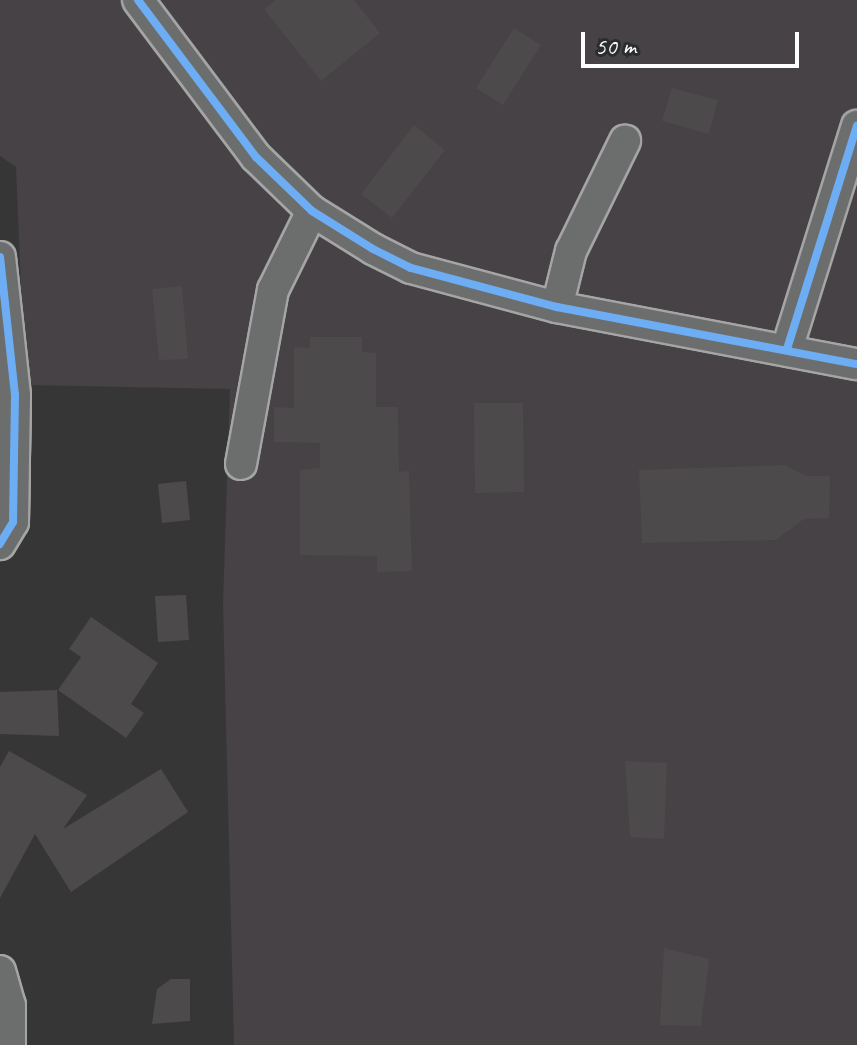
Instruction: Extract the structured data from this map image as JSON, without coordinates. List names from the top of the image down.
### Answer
{
  "scale_bar": "50 m"
}
